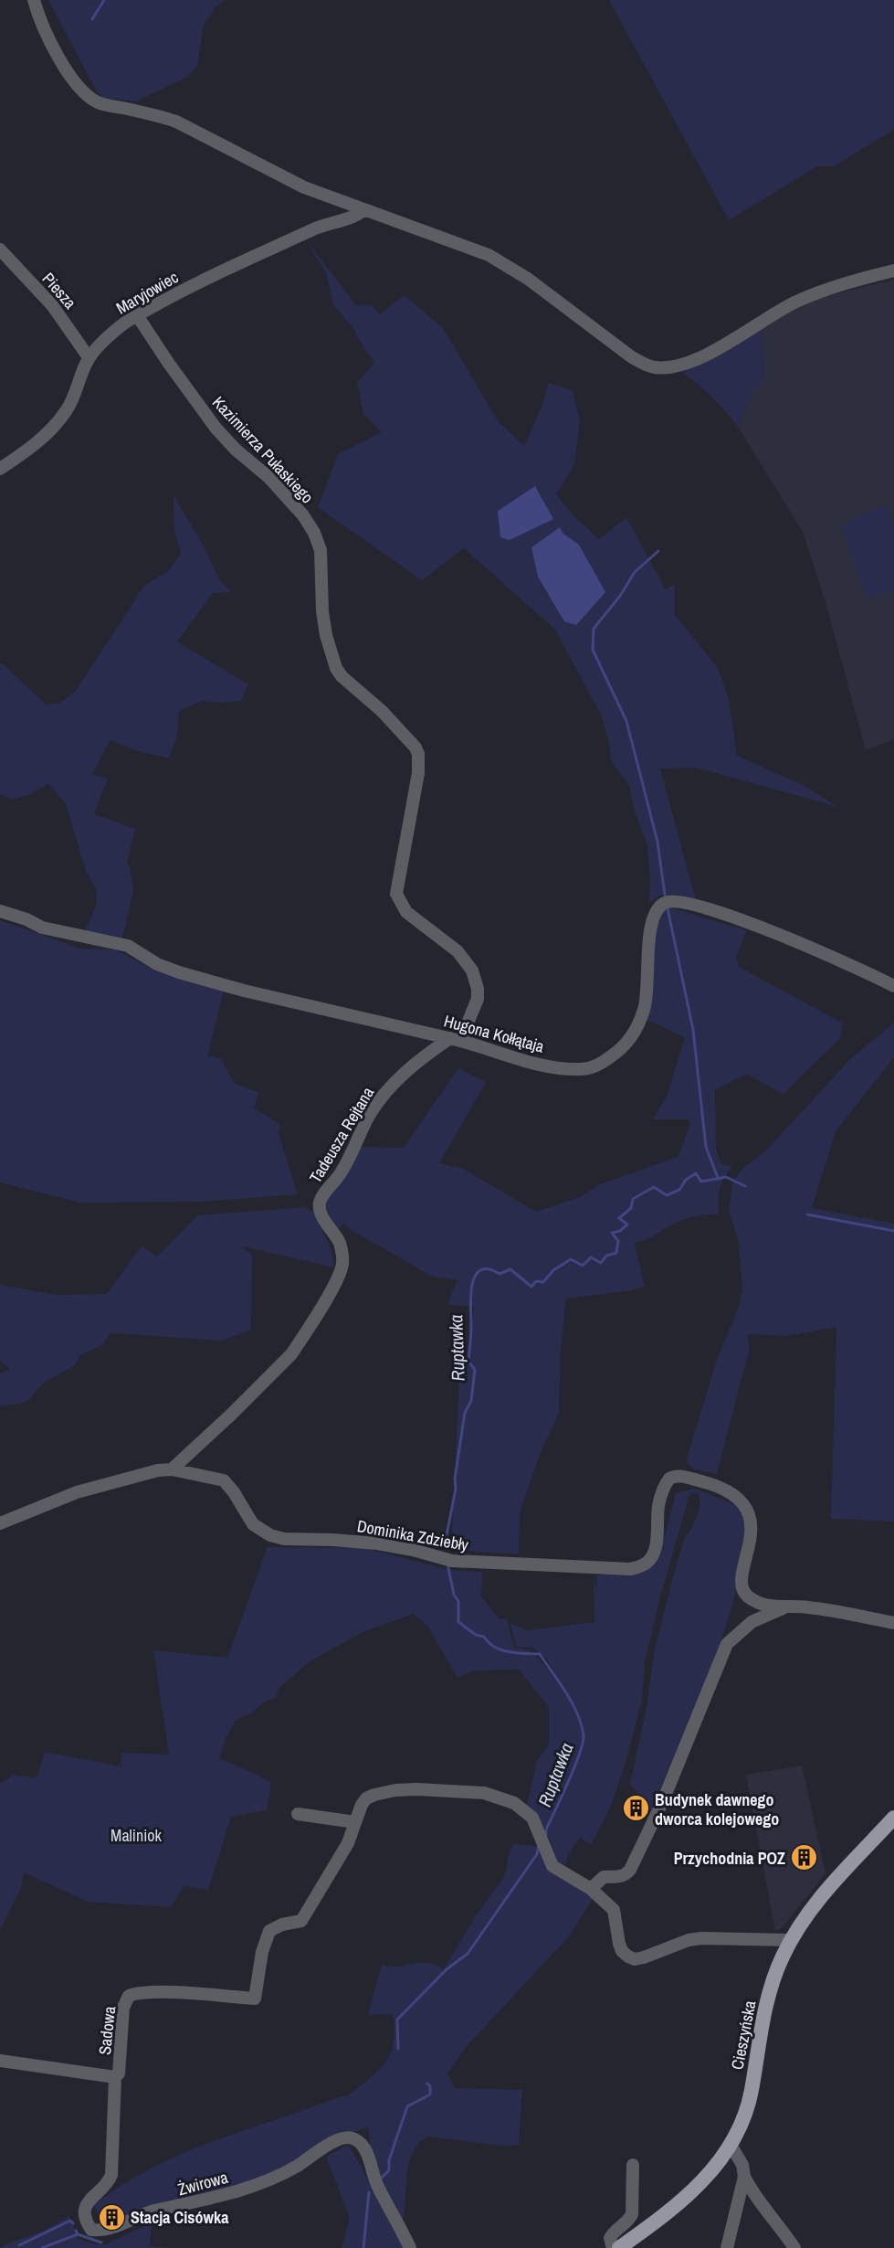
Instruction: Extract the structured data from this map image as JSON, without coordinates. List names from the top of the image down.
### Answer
{
  "streets": {
    "main road": ["Cieszyńska"],
    "street": [
      "Piesza",
      "Maryjowiec",
      "Kazimierza Pułaskiego",
      "Hugona Kołłątaja",
      "Tadeusza Rejtana",
      "Dominika Zdziebły",
      "Sadowa",
      "Żwirowa"
    ]
  },
  "crossings": [
    ["Piesza", "Maryjowiec"],
    ["Maryjowiec", "Kazimierza Pułaskiego"],
    ["Kazimierza Pułaskiego", "Hugona Kołłątaja"],
    ["Kazimierza Pułaskiego", "Tadeusza Rejtana"],
    ["Hugona Kołłątaja", "Tadeusza Rejtana"],
    ["Tadeusza Rejtana", "Dominika Zdziebły"],
    ["Sadowa", "Żwirowa"]
  ],
  "water": ["Ruptawka"],
  "parks": ["Maliniok"],
  "places": {
    "building": ["Budynek dawnego dworca kolejowego", "Przychodnia POZ", "Stacja Cisówka"]
  }
}
